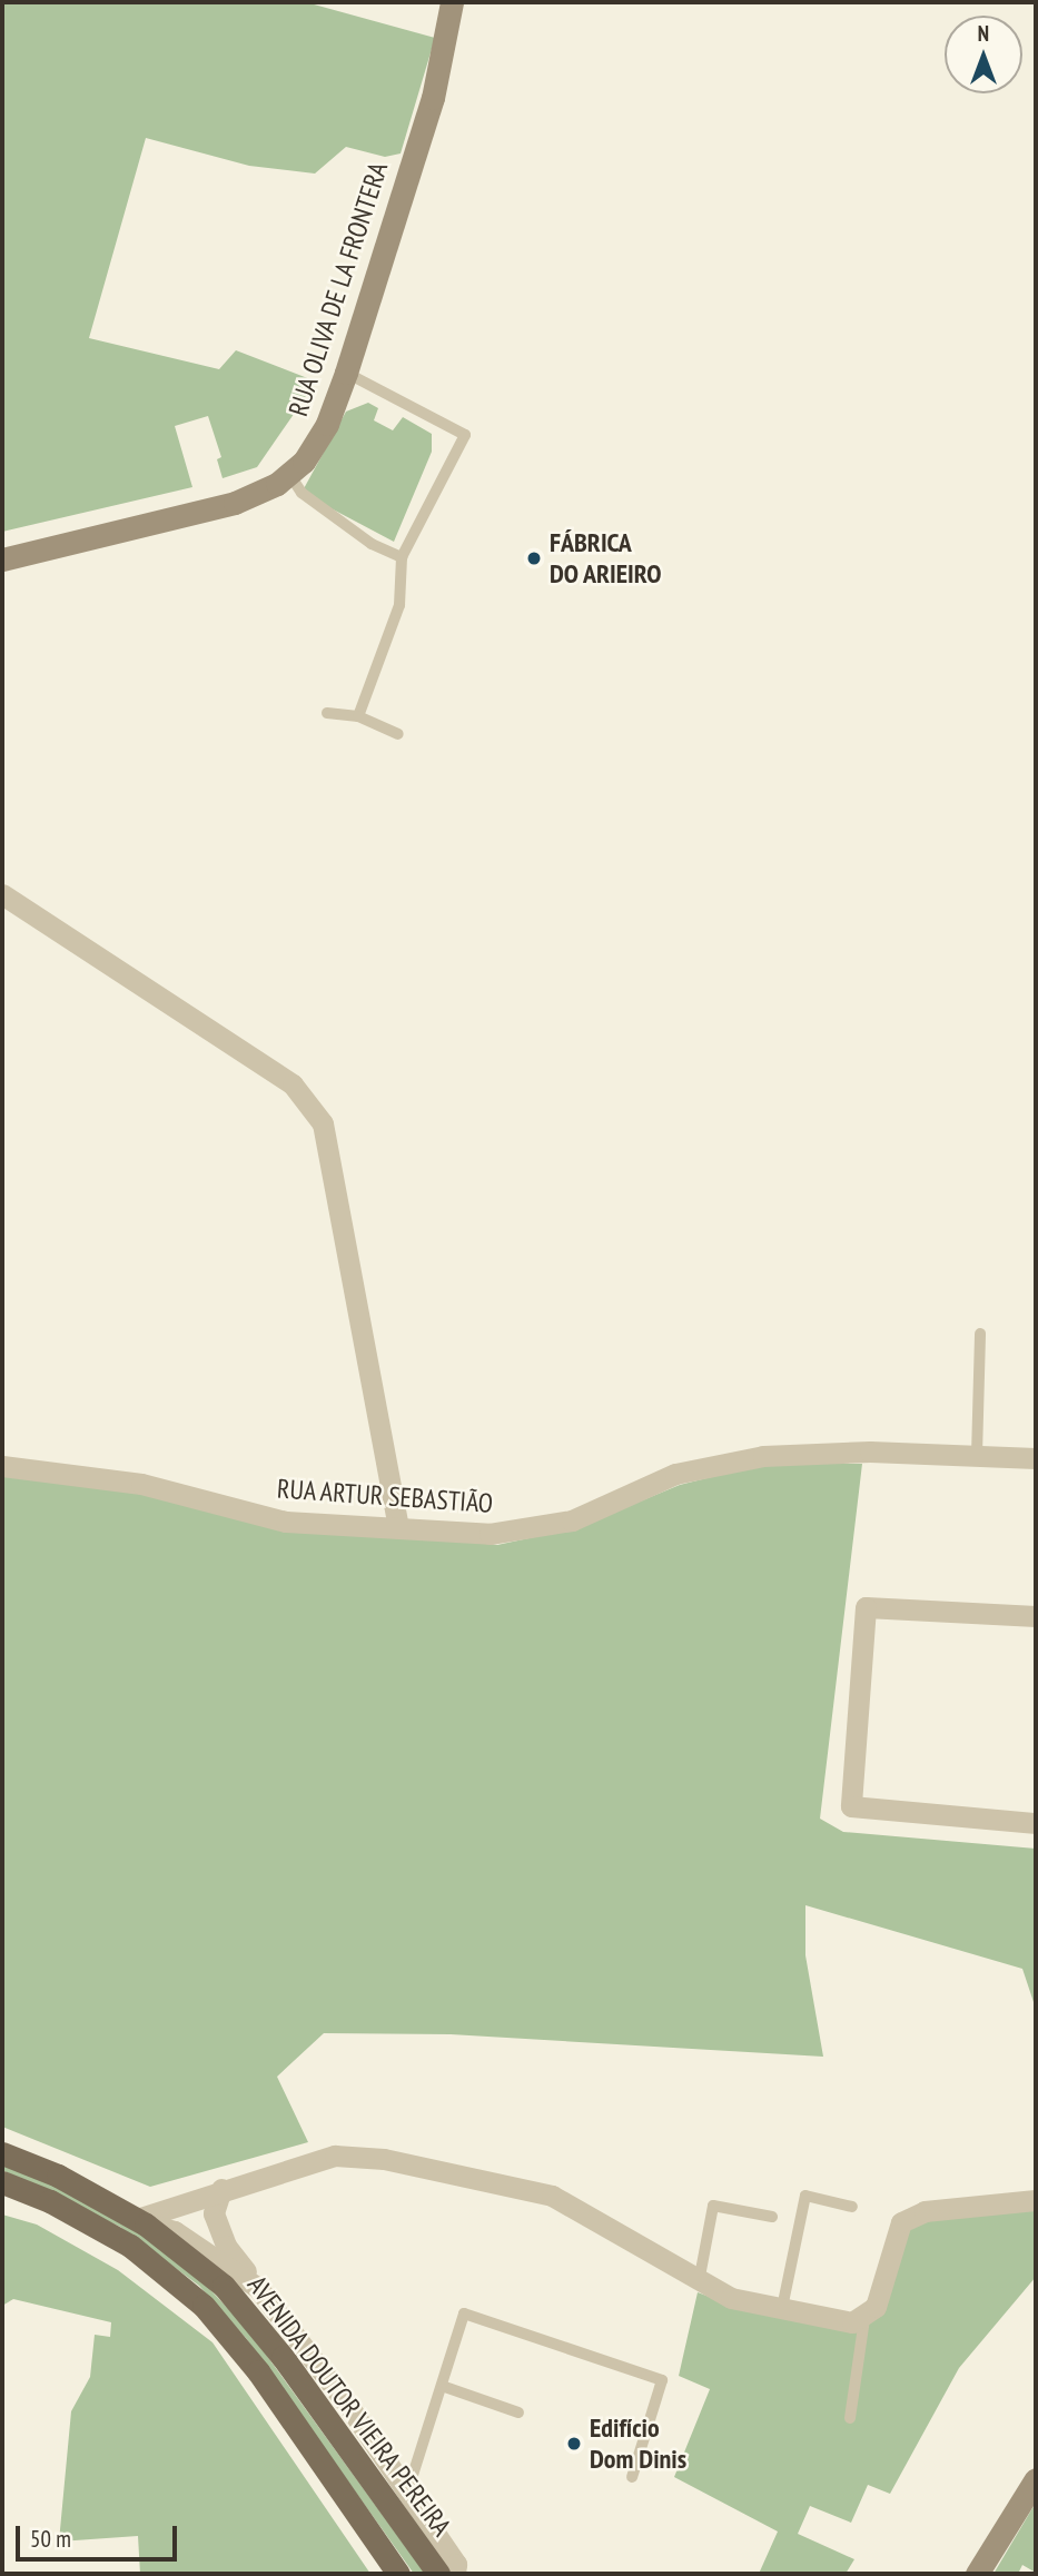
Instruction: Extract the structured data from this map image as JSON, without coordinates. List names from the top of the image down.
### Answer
{
  "streets": {
    "main road": ["RUA OLIVA DE LA FRONTERA", "AVENIDA DOUTOR VIEIRA PEREIRA"],
    "street": ["RUA ARTUR SEBASTIÃO"]
  },
  "places": ["FÁBRICA DO ARIEIRO", "Edifício Dom Dinis"],
  "scale_bar": "50 m",
  "north": "top"
}
